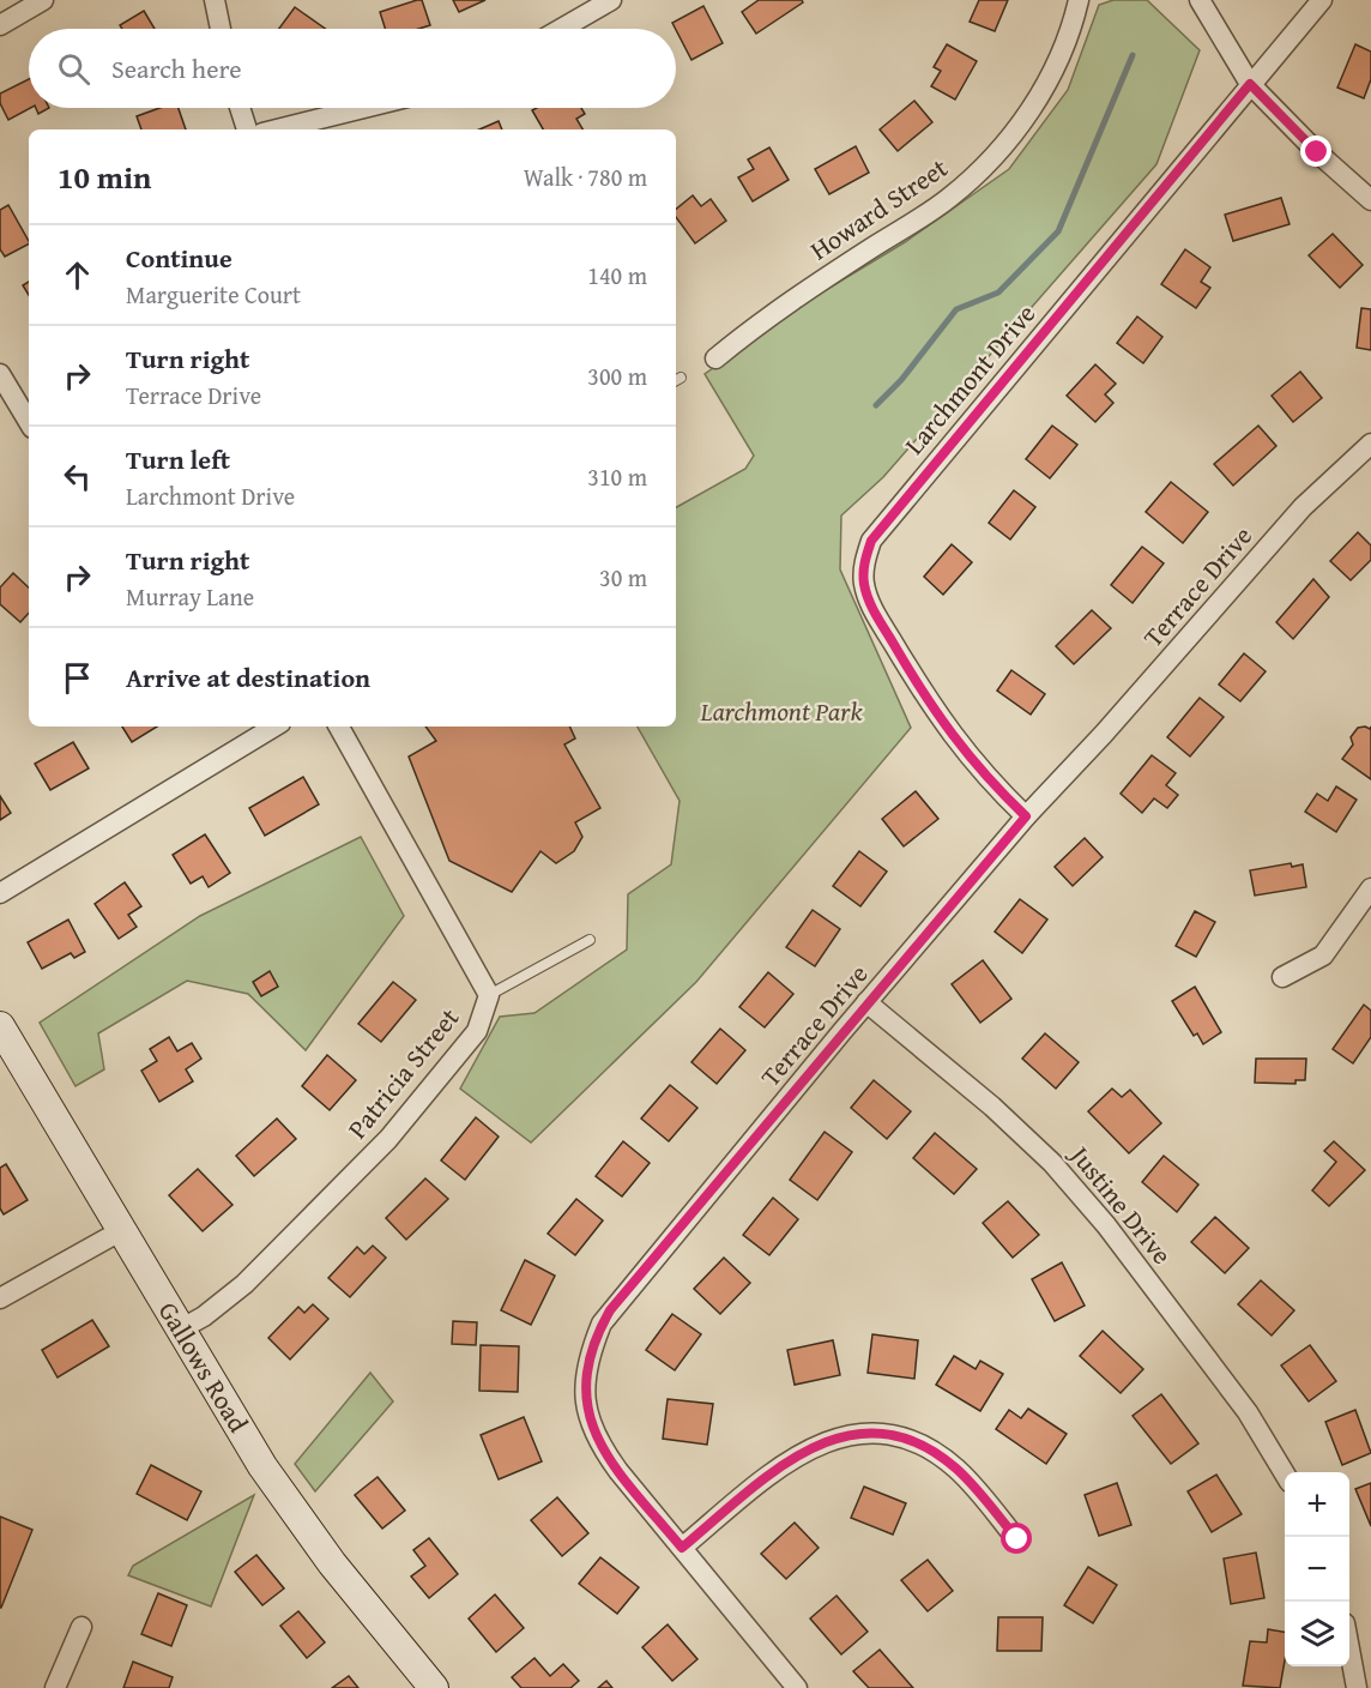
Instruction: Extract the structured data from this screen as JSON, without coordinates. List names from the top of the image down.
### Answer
{
  "streets": {
    "main road": ["Gallows Road"],
    "street": [
      "Howard Street",
      "Larchmont Drive",
      "Terrace Drive",
      "Patricia Street",
      "Justine Drive"
    ]
  },
  "crossings": [
    ["Larchmont Drive", "Terrace Drive"],
    ["Terrace Drive", "Justine Drive"],
    ["Patricia Street", "Gallows Road"]
  ],
  "parks": ["Larchmont Park"],
  "page": {
    "search": "Search here",
    "heading": ["10 min", "Walk · 780 m"],
    "list": [
      ["Continue", "Marguerite Court", "140 m"],
      ["Turn right", "Terrace Drive", "300 m"],
      ["Turn left", "Larchmont Drive", "310 m"],
      ["Turn right", "Murray Lane", "30 m"],
      "Arrive at destination"
    ],
    "map_buttons": ["+", "−"]
  }
}
